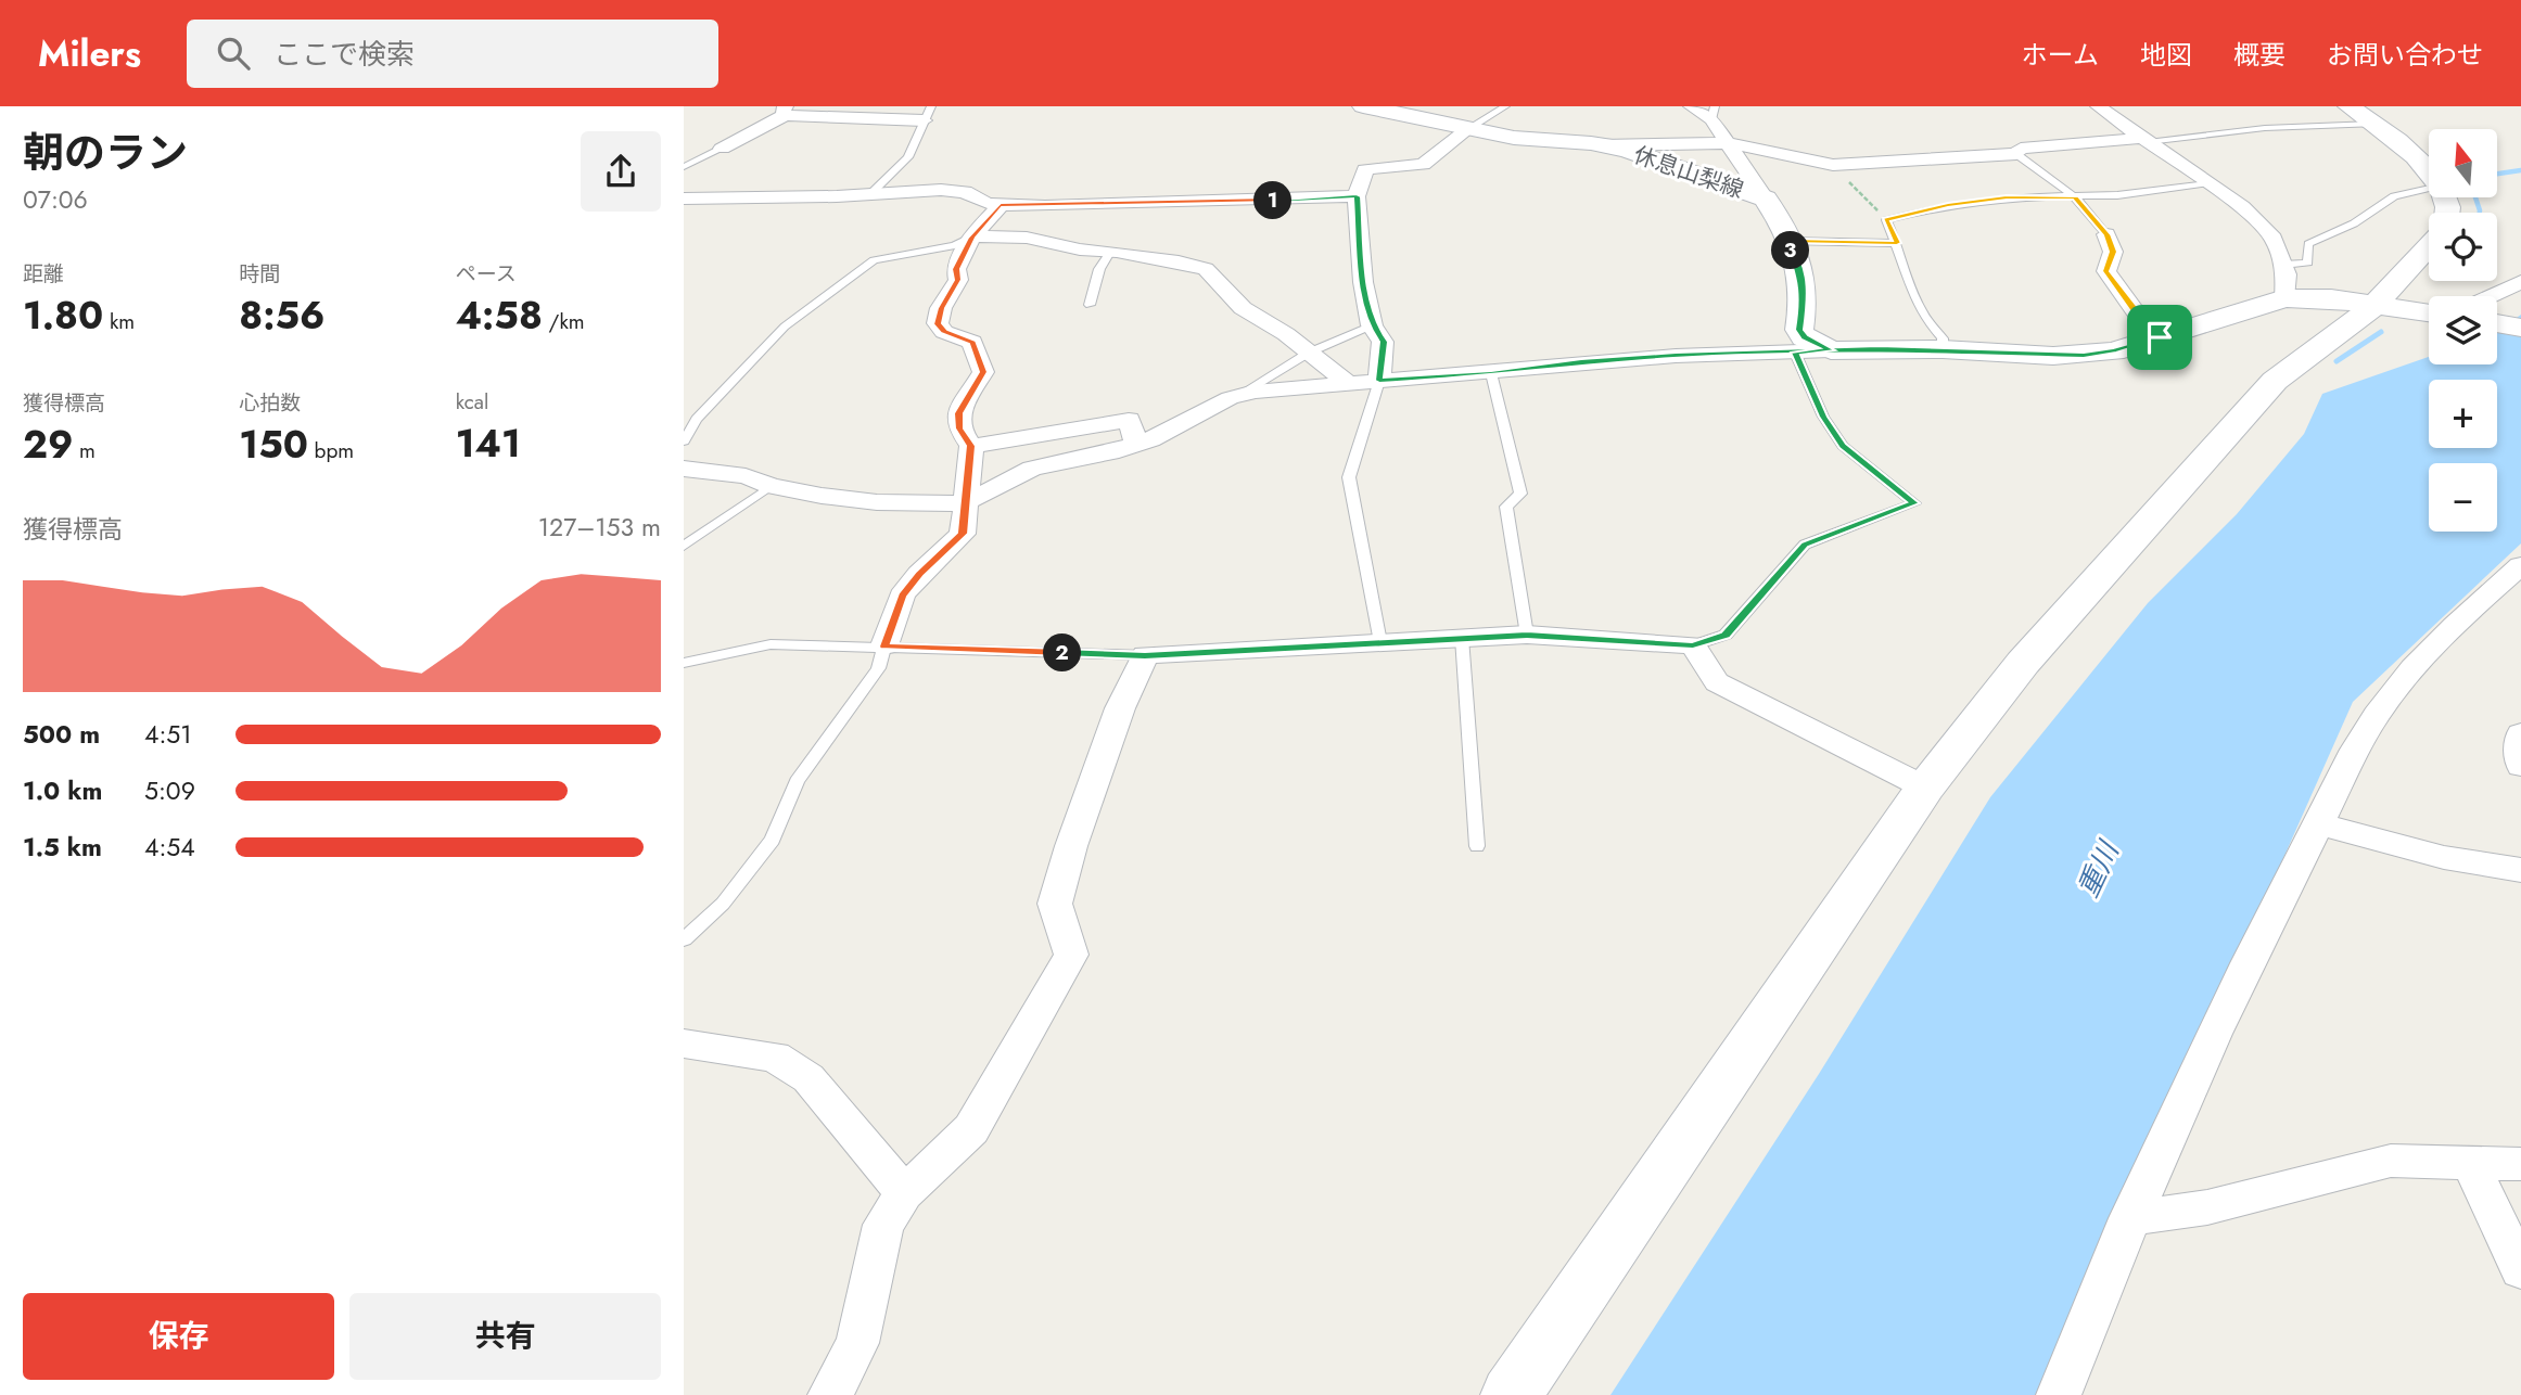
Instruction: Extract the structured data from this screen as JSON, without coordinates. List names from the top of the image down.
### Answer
{
  "streets": {
    "street": ["休息山梨線"]
  },
  "water": ["重川"],
  "north": "top",
  "page": {
    "header": "Milers",
    "search": "ここで検索",
    "nav": [
      "ホーム",
      "地図",
      "概要",
      "お問い合わせ"
    ],
    "heading": ["朝のラン", "07:06"],
    "map_buttons": ["+", "−"],
    "pins": ["1", "3", "2"],
    "stats": [
      ["距離", "1.80 km"],
      ["時間", "8:56"],
      ["ペース", "4:58 /km"],
      ["獲得標高", "29 m"],
      ["心拍数", "150 bpm"],
      ["kcal", "141"]
    ],
    "chart": ["獲得標高", "127–153 m"],
    "list": [
      {
        "name": "500 m",
        "note": "4:51"
      },
      {
        "name": "1.0 km",
        "note": "5:09"
      },
      {
        "name": "1.5 km",
        "note": "4:54"
      }
    ],
    "buttons": ["保存", "共有"]
  }
}
